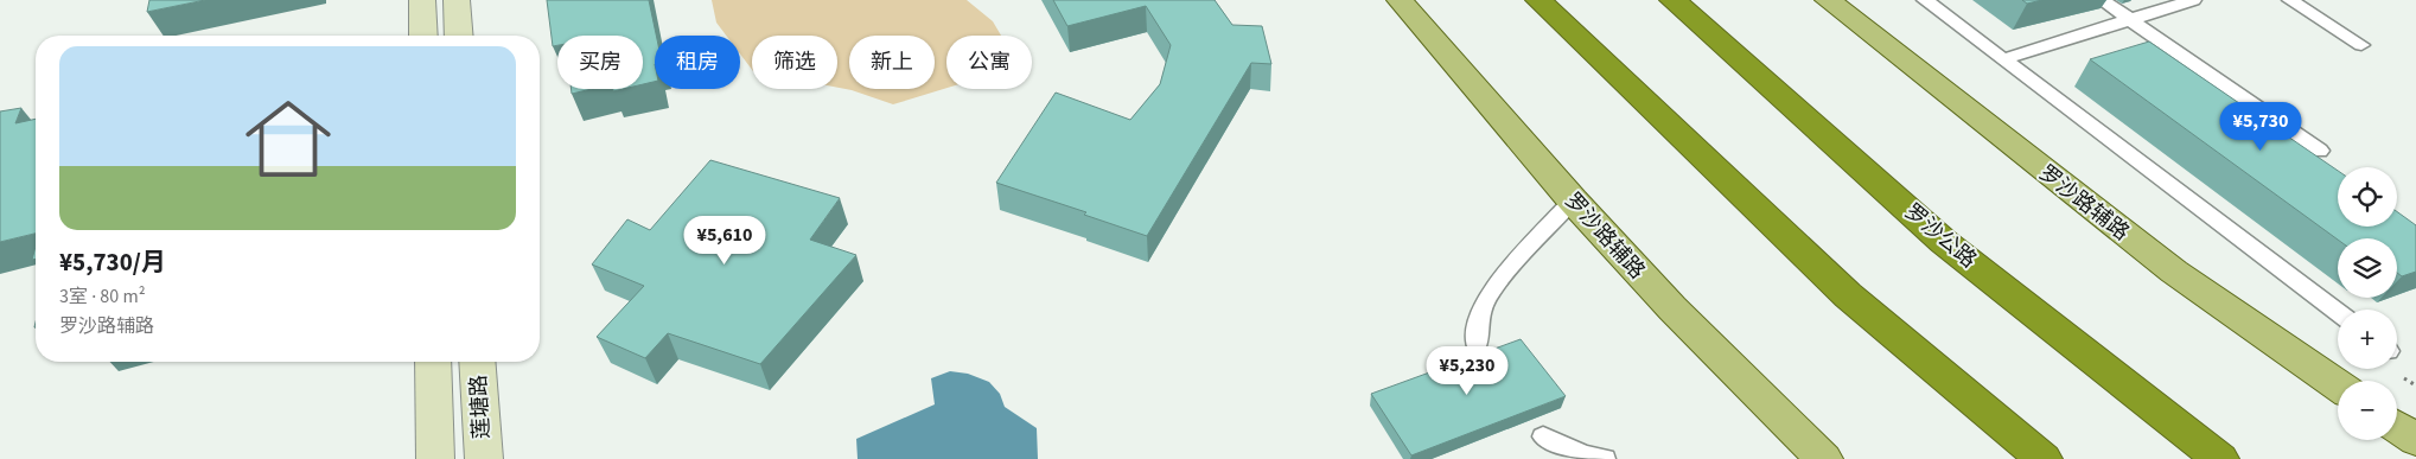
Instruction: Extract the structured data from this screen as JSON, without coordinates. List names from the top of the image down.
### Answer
{
  "streets": {
    "highway": ["罗沙公路"],
    "main road": ["罗沙路辅路"],
    "street": ["莲塘路"]
  },
  "page": {
    "chip": [
      "买房",
      "租房",
      "筛选",
      "新上",
      "公寓"
    ],
    "list": [
      {
        "name": "¥5,730/月",
        "note": "3室 · 80 m² · 罗沙路辅路"
      }
    ],
    "price": ["¥5,730", "¥5,610", "¥5,230"],
    "map_buttons": ["+", "−"]
  }
}
